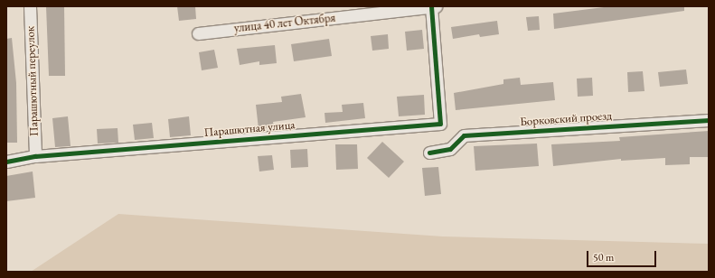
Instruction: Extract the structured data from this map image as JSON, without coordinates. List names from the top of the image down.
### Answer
{
  "streets": {
    "street": [
      "улица 40 лет Октября",
      "Парашютный переулок",
      "Борковский проезд",
      "Парашютная улица"
    ]
  },
  "crossings": [
    ["улица 40 лет Октября", "Парашютная улица"],
    ["Парашютный переулок", "Парашютная улица"]
  ],
  "scale_bar": "50 m"
}
